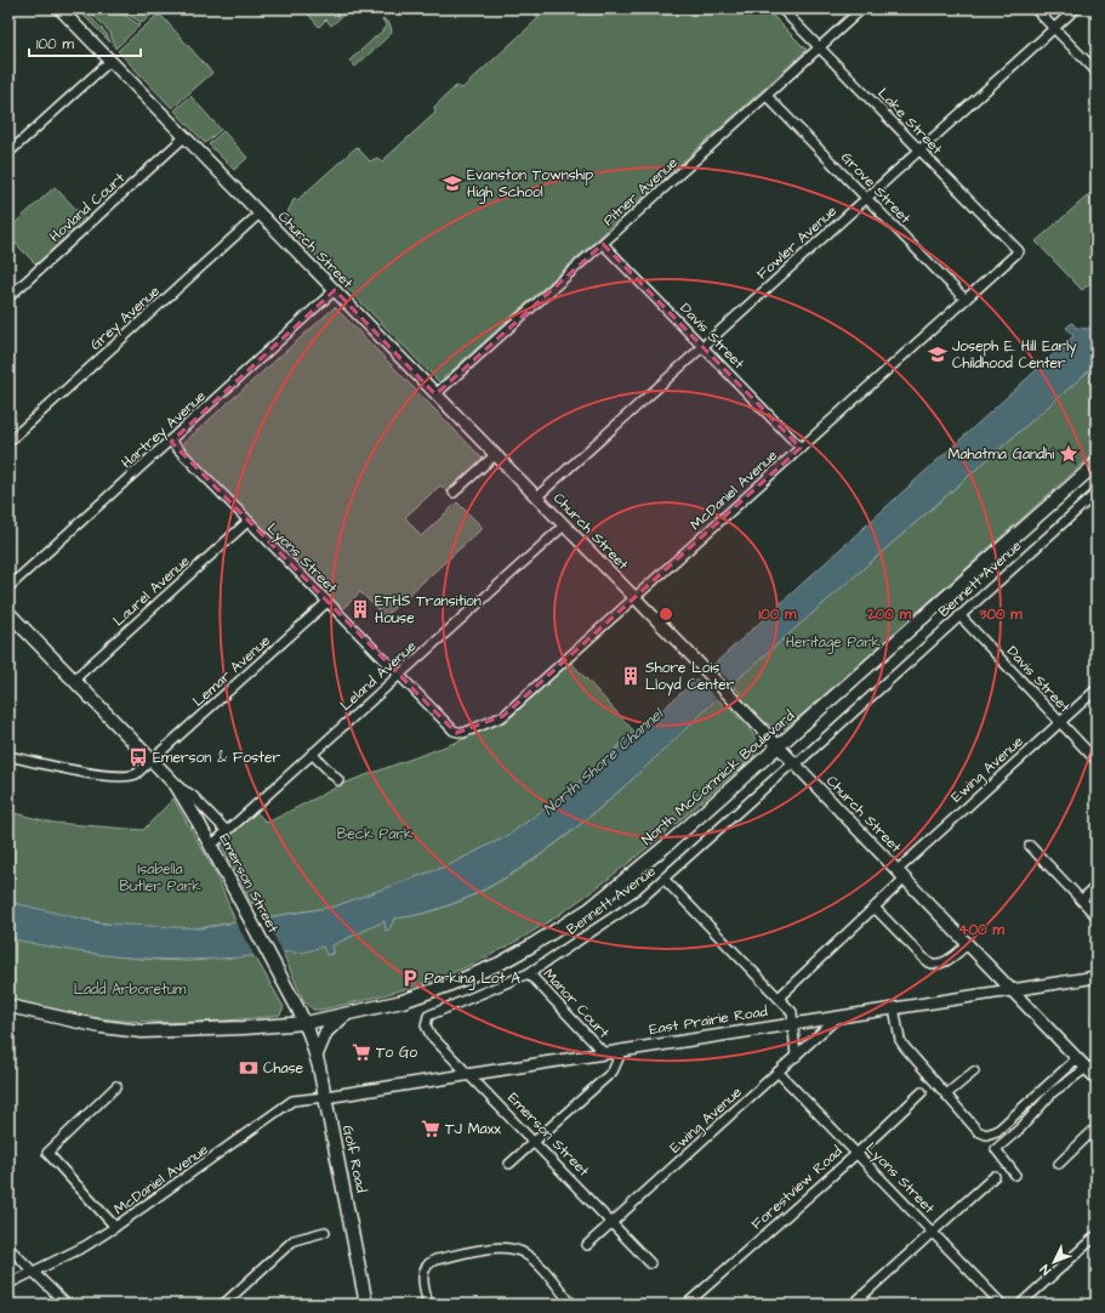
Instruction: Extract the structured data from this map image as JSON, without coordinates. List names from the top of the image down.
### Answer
{
  "streets": {
    "main road": ["North McCormick Boulevard", "Emerson Street", "Golf Road"],
    "street": [
      "Lake Street",
      "Grove Street",
      "Pitner Avenue",
      "Hovland Court",
      "Fowler Avenue",
      "Church Street",
      "Grey Avenue",
      "Davis Street",
      "Hartrey Avenue",
      "McDaniel Avenue",
      "Lyons Street",
      "Bennett Avenue",
      "Laurel Avenue",
      "Lemar Avenue",
      "Leland Avenue",
      "Ewing Avenue",
      "Manor Court",
      "East Prairie Road",
      "Forestview Road"
    ]
  },
  "crossings": [
    ["Lake Street", "Pitner Avenue"],
    ["Lake Street", "Fowler Avenue"],
    ["Lake Street", "McDaniel Avenue"],
    ["Grove Street", "Pitner Avenue"],
    ["Grove Street", "Fowler Avenue"],
    ["Grove Street", "McDaniel Avenue"],
    ["Pitner Avenue", "Church Street"],
    ["Pitner Avenue", "Davis Street"],
    ["Hovland Court", "Church Street"],
    ["Fowler Avenue", "Church Street"],
    ["Fowler Avenue", "Davis Street"],
    ["Church Street", "Grey Avenue"],
    ["Church Street", "Hartrey Avenue"],
    ["Church Street", "McDaniel Avenue"],
    ["Church Street", "Bennett Avenue"],
    ["Church Street", "Leland Avenue"],
    ["Church Street", "Ewing Avenue"],
    ["Church Street", "North McCormick Boulevard"],
    ["Church Street", "East Prairie Road"],
    ["Davis Street", "McDaniel Avenue"],
    ["Davis Street", "Bennett Avenue"],
    ["Davis Street", "Ewing Avenue"],
    ["Hartrey Avenue", "Lyons Street"],
    ["McDaniel Avenue", "Lyons Street"],
    ["McDaniel Avenue", "East Prairie Road"],
    ["McDaniel Avenue", "Golf Road"],
    ["Lyons Street", "Laurel Avenue"],
    ["Lyons Street", "Lemar Avenue"],
    ["Lyons Street", "Leland Avenue"],
    ["Lyons Street", "Ewing Avenue"],
    ["Lyons Street", "Forestview Road"],
    ["Bennett Avenue", "Emerson Street"],
    ["Bennett Avenue", "Manor Court"],
    ["Laurel Avenue", "Emerson Street"],
    ["Lemar Avenue", "Emerson Street"],
    ["Leland Avenue", "Emerson Street"],
    ["Ewing Avenue", "Emerson Street"],
    ["Ewing Avenue", "East Prairie Road"],
    ["North McCormick Boulevard", "Emerson Street"],
    ["North McCormick Boulevard", "Golf Road"],
    ["Emerson Street", "East Prairie Road"],
    ["Emerson Street", "Golf Road"],
    ["Manor Court", "East Prairie Road"],
    ["East Prairie Road", "Golf Road"]
  ],
  "water": ["North Shore Channel"],
  "parks": [
    "Heritage Park",
    "Beck Park",
    "Isabella Butler Park",
    "Ladd Arboretum"
  ],
  "places": {
    "school or university": ["Evanston Township High School", "Joseph E. Hill Early Childhood Center"],
    "place": ["Mahatma Gandhi"],
    "building": ["ETHS Transition House", "Shore Lois Lloyd Center"],
    "bus stop": ["Emerson & Foster"],
    "parking": ["Parking Lot A"],
    "supermarket": ["To Go", "TJ Maxx"],
    "bank": ["Chase"]
  },
  "scale_bar": "100 m",
  "north": "bottom left",
  "rings": [
    "100 m",
    "200 m",
    "300 m",
    "400 m"
  ]
}
